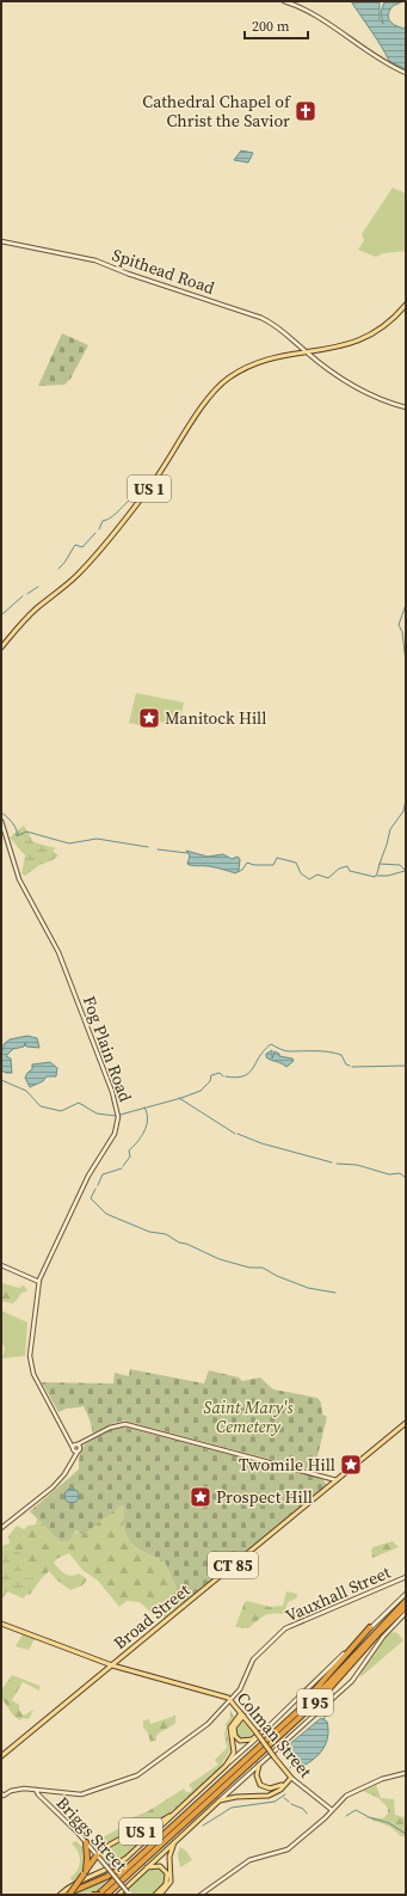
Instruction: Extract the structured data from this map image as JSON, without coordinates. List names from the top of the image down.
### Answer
{
  "streets": {
    "highway": ["US 1", "I 95"],
    "main road": ["CT 85", "Broad Street", "Colman Street"],
    "street": [
      "Spithead Road",
      "Fog Plain Road",
      "Vauxhall Street",
      "Briggs Street"
    ]
  },
  "crossings": [
    ["Spithead Road", "US 1"],
    ["US 1", "Colman Street"],
    ["US 1", "Briggs Street"],
    ["Vauxhall Street", "Colman Street"],
    ["Vauxhall Street", "Briggs Street"],
    ["Broad Street", "Colman Street"]
  ],
  "parks": ["Saint Mary's Cemetery"],
  "places": {
    "church": ["Cathedral Chapel of Christ the Savior"],
    "place": ["Manitock Hill", "Twomile Hill", "Prospect Hill"]
  },
  "scale_bar": "200 m"
}
